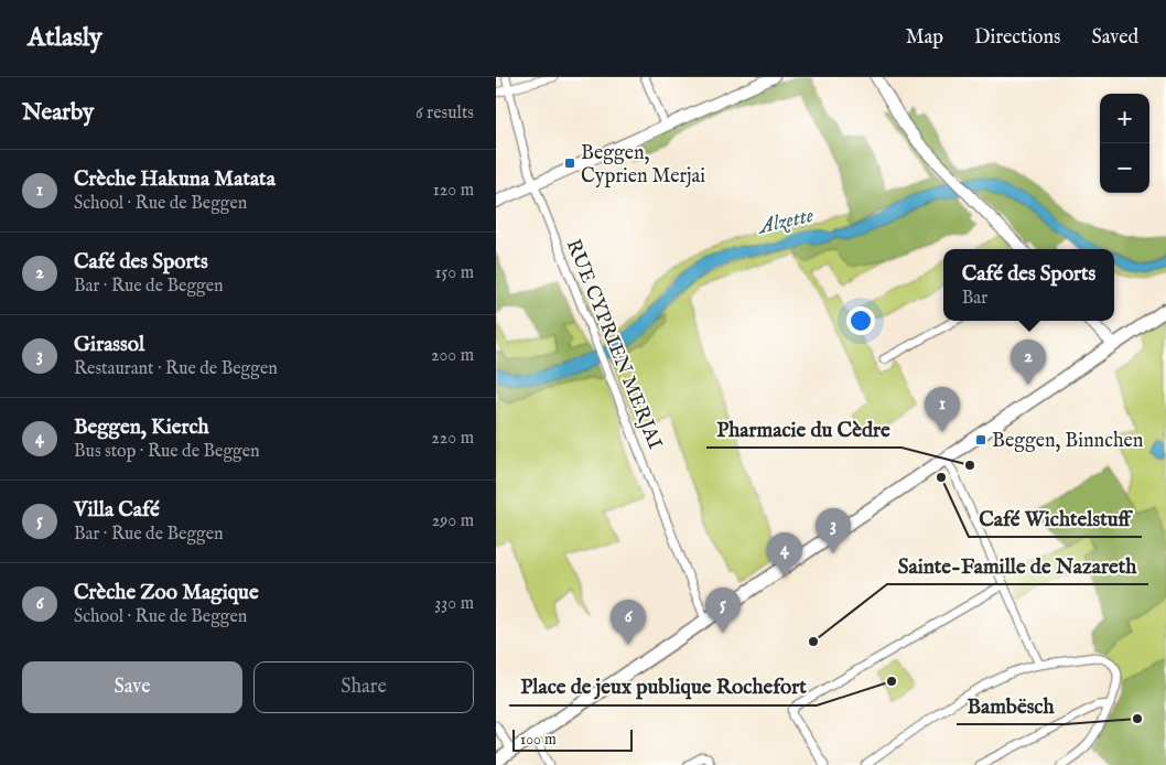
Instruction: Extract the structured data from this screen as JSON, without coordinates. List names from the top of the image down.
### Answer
{
  "streets": {
    "street": ["RUE CYPRIEN MERJAI"]
  },
  "water": ["Alzette"],
  "places": {
    "transit": ["Beggen, Cyprien Merjai", "Beggen, Binnchen"],
    "other": [
      "Pharmacie du Cèdre",
      "Café Wichtelstuff",
      "Sainte-Famille de Nazareth",
      "Place de jeux publique Rochefort",
      "Bambësch"
    ]
  },
  "scale_bar": "100 m",
  "page": {
    "header": "Atlasly",
    "nav": ["Map", "Directions", "Saved"],
    "heading": ["Nearby", "6 results"],
    "map_buttons": ["+", "−"],
    "list": [
      {
        "mark": "1",
        "name": "Crèche Hakuna Matata",
        "note": "School · Rue de Beggen",
        "value": "120 m"
      },
      {
        "mark": "2",
        "name": "Café des Sports",
        "note": "Bar · Rue de Beggen",
        "value": "150 m"
      },
      {
        "mark": "3",
        "name": "Girassol",
        "note": "Restaurant · Rue de Beggen",
        "value": "200 m"
      },
      {
        "mark": "4",
        "name": "Beggen, Kierch",
        "note": "Bus stop · Rue de Beggen",
        "value": "220 m"
      },
      {
        "mark": "5",
        "name": "Villa Café",
        "note": "Bar · Rue de Beggen",
        "value": "290 m"
      },
      {
        "mark": "6",
        "name": "Crèche Zoo Magique",
        "note": "School · Rue de Beggen",
        "value": "330 m"
      }
    ],
    "popup": ["Café des Sports", "Bar"],
    "pins": [
      "2",
      "1",
      "3",
      "4",
      "5",
      "6"
    ],
    "buttons": ["Save", "Share"],
    "scale": "100 m"
  }
}
